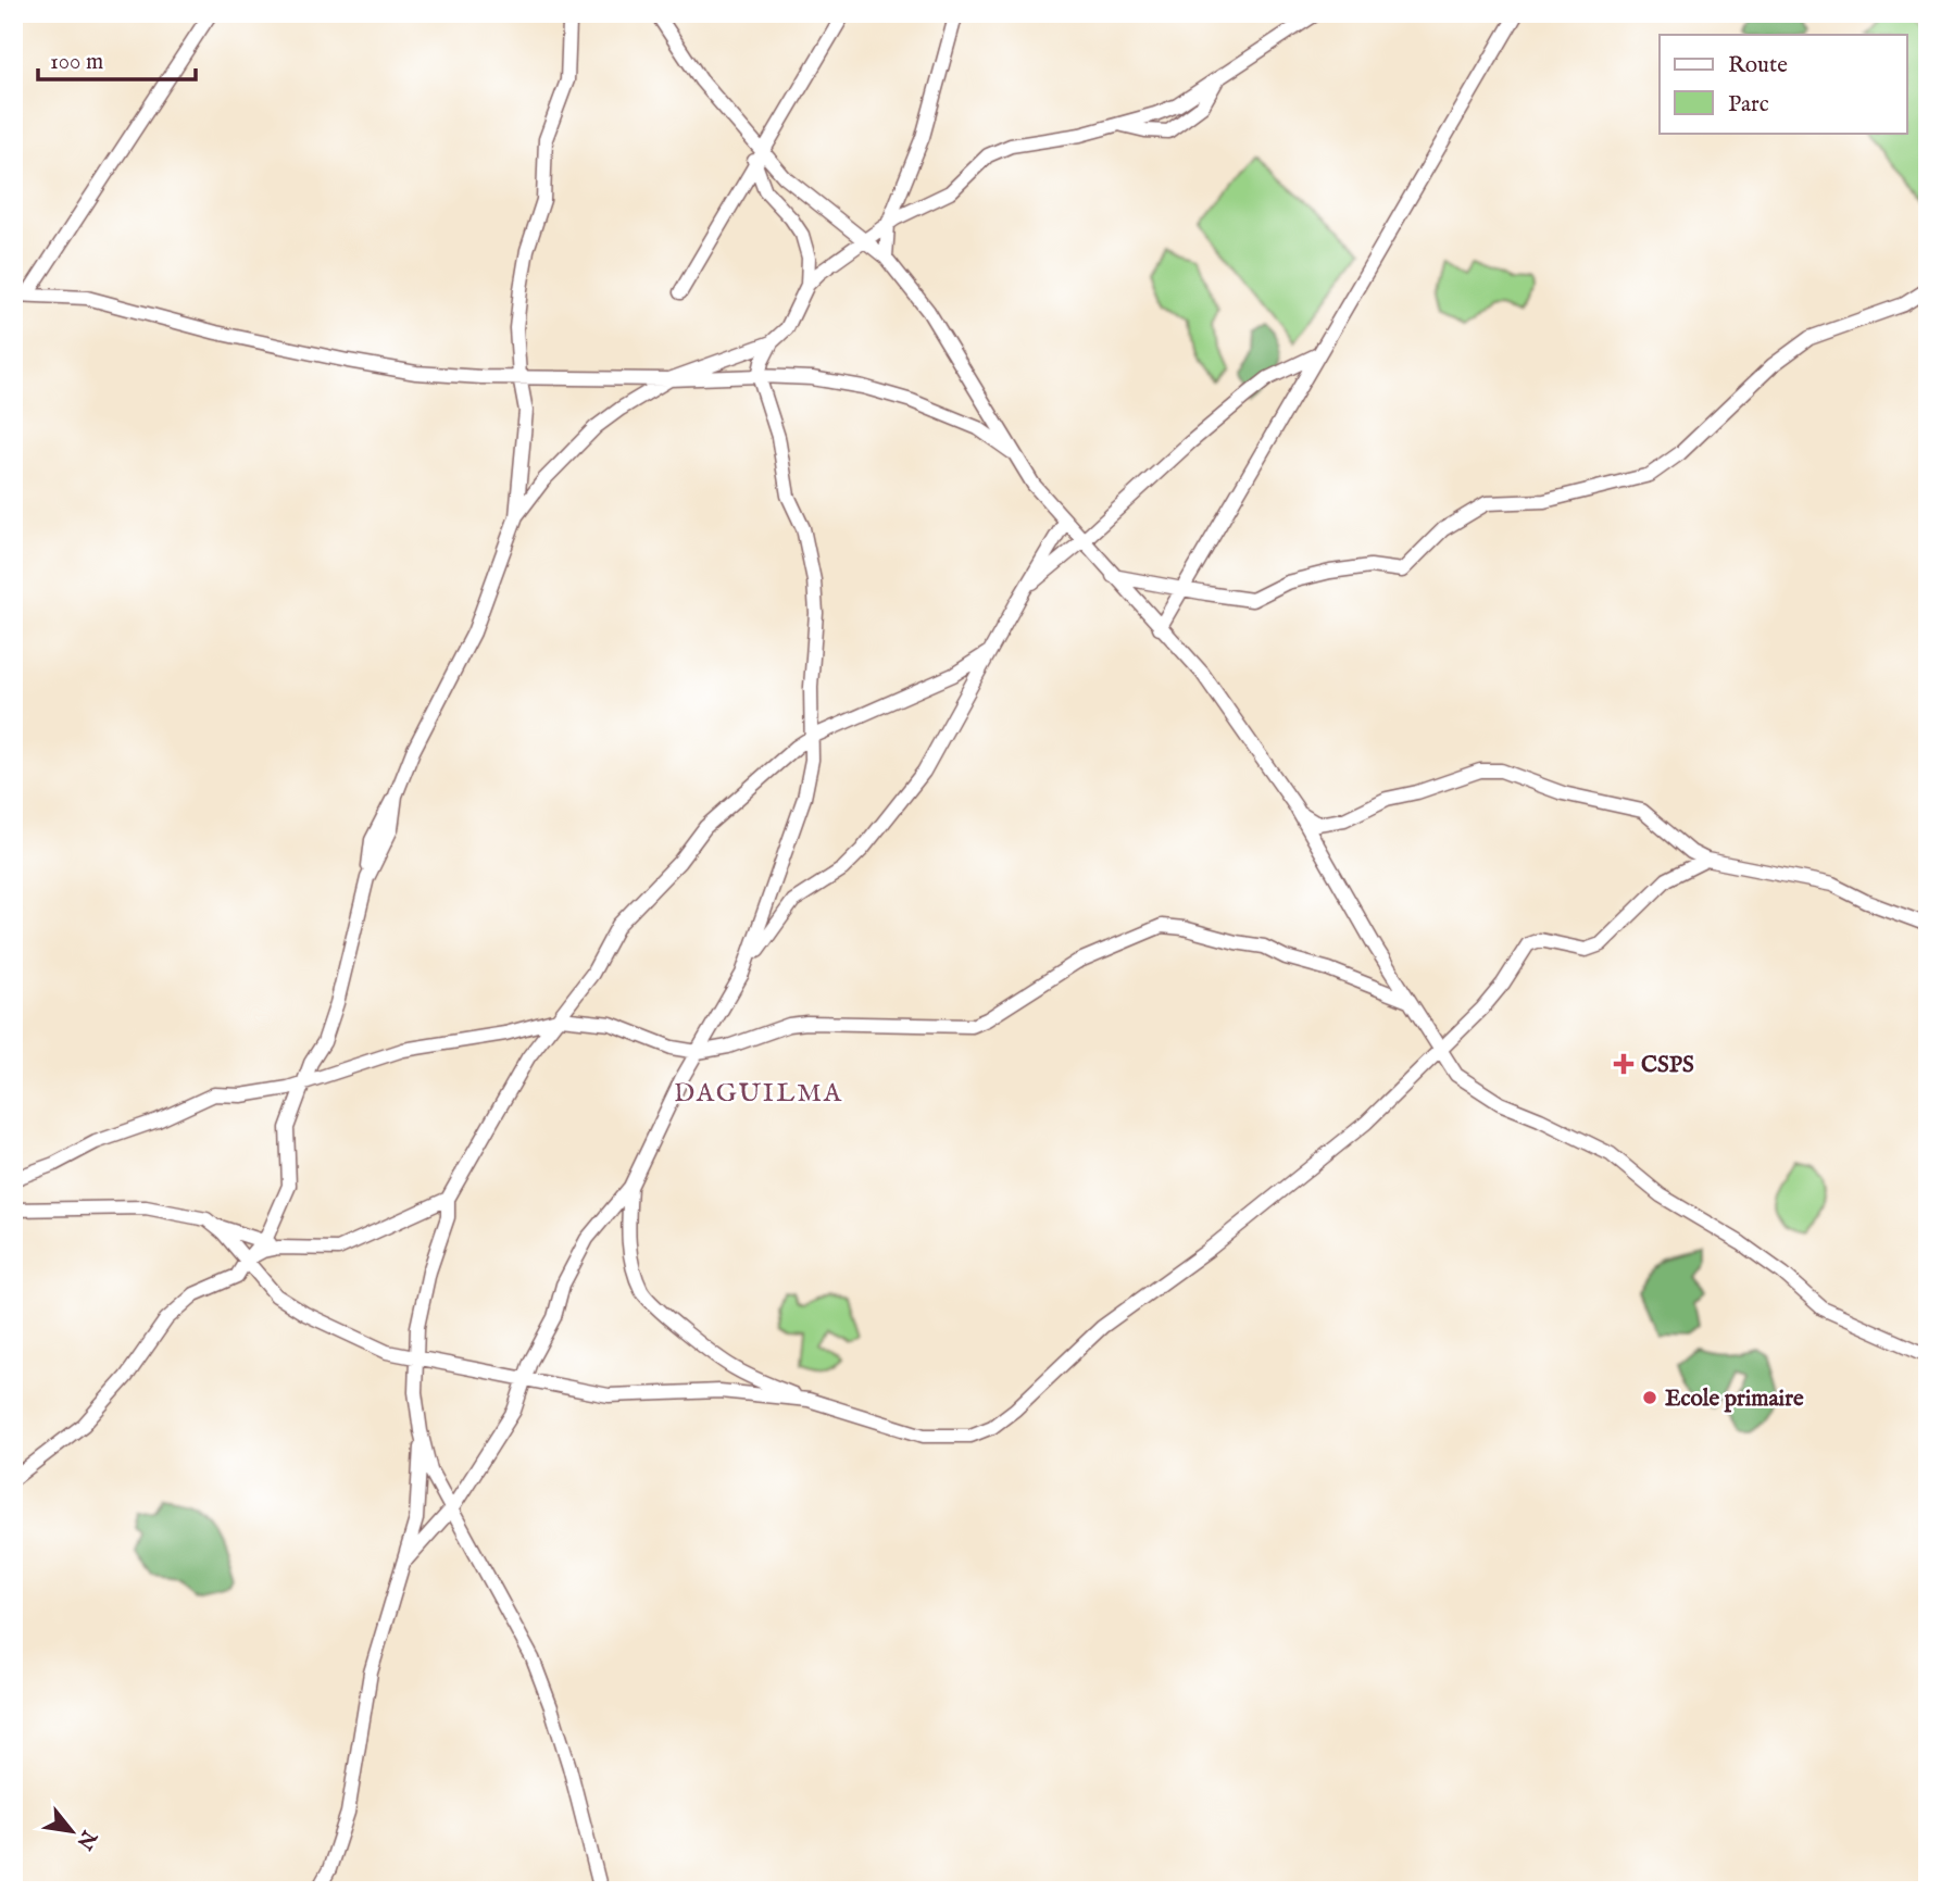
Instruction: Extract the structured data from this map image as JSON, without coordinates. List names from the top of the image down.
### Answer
{
  "districts": ["DAGUILMA"],
  "places": {
    "health": ["CSPS"],
    "other": ["Ecole primaire"]
  },
  "legend": ["Route", "Parc"],
  "scale_bar": "100 m",
  "north": "bottom right"
}
